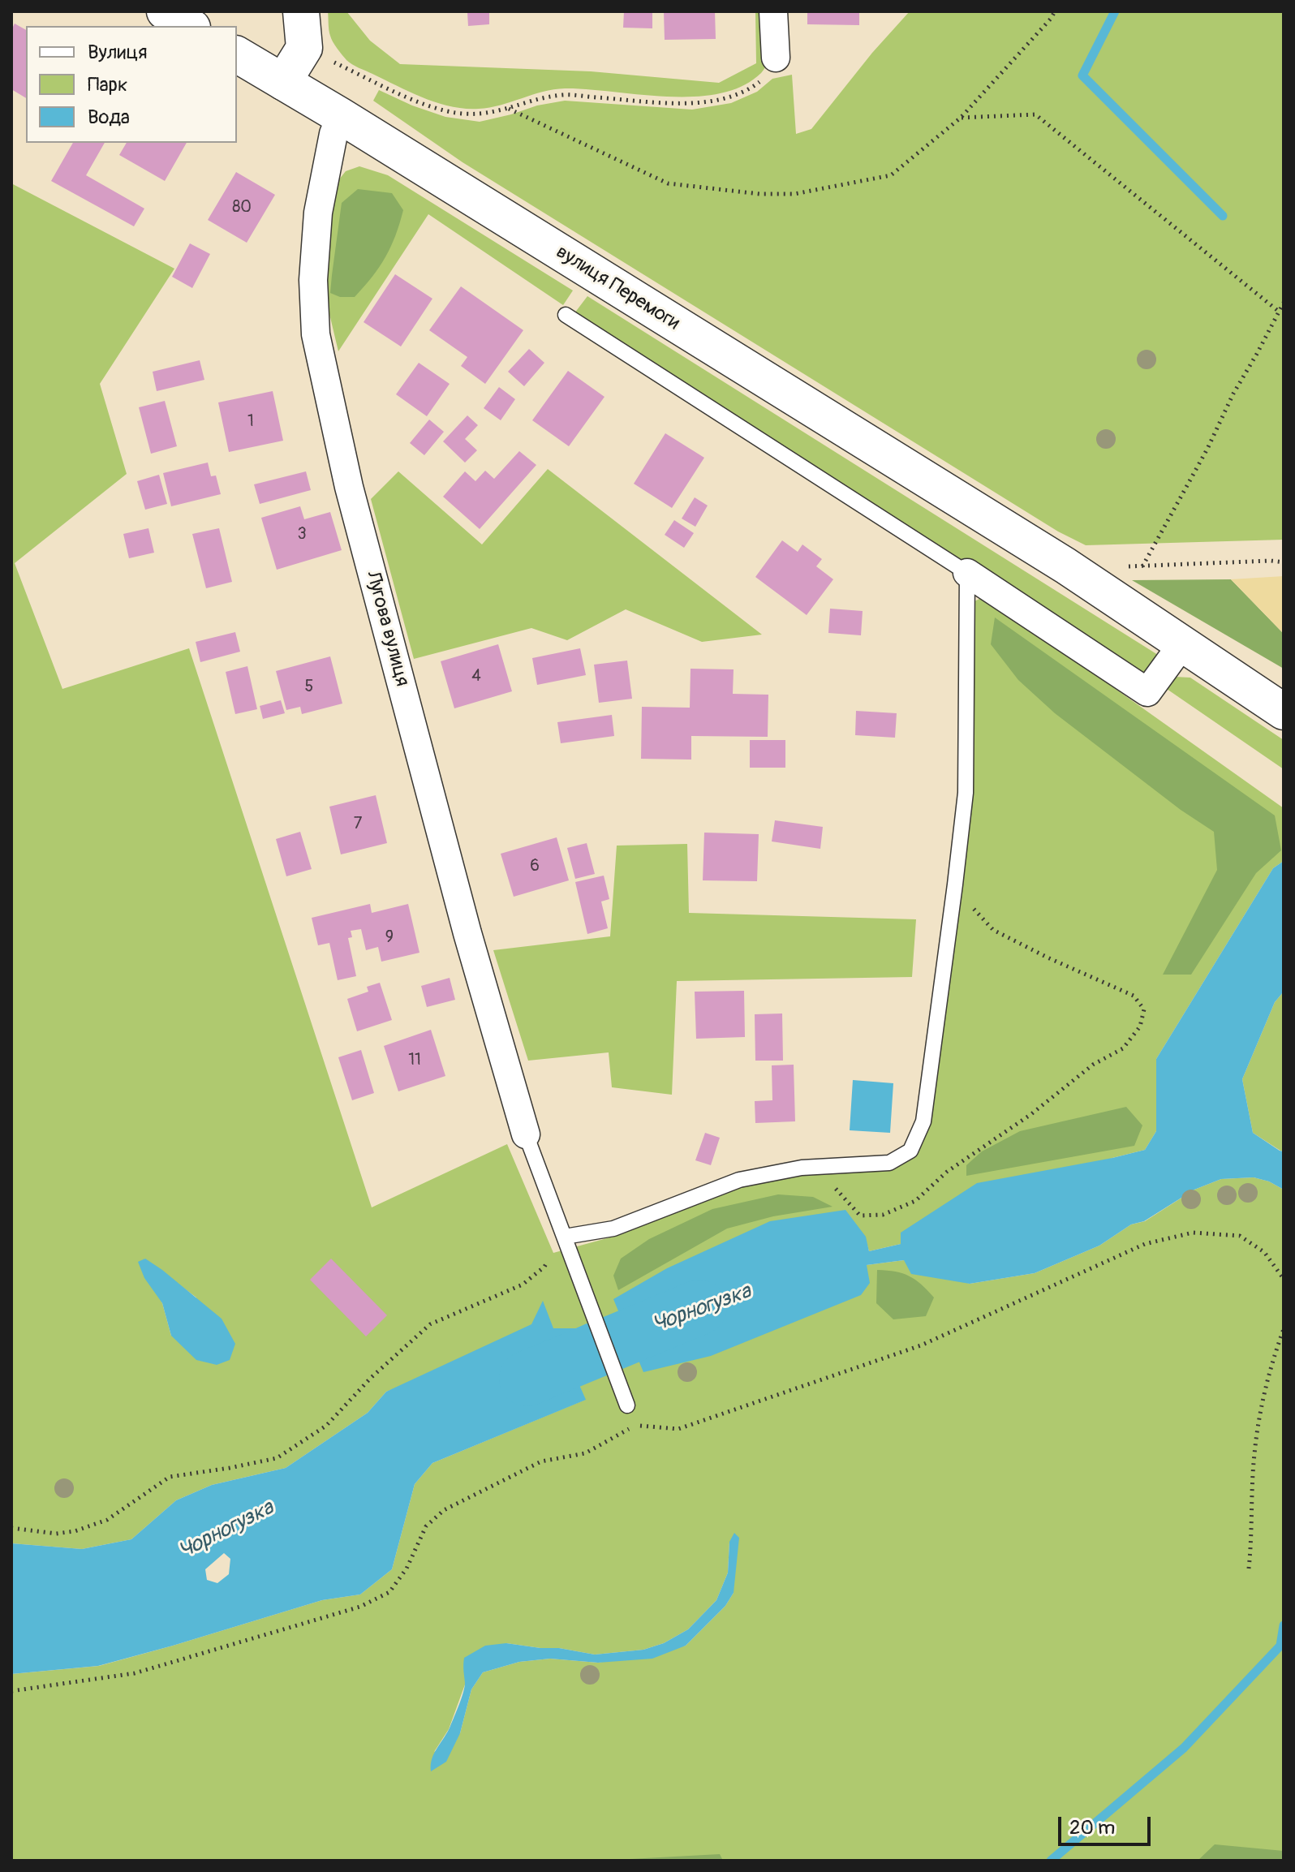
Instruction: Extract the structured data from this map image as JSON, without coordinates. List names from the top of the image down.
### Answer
{
  "streets": {
    "main road": ["вулиця Перемоги"],
    "street": ["Лугова вулиця"]
  },
  "crossings": [
    ["вулиця Перемоги", "Лугова вулиця"]
  ],
  "water": ["Чорногузка"],
  "house_numbers": [
    "80",
    "1",
    "3",
    "4",
    "5",
    "7",
    "6",
    "9",
    "11"
  ],
  "legend": ["Вулиця", "Парк", "Вода"],
  "scale_bar": "20 m"
}
